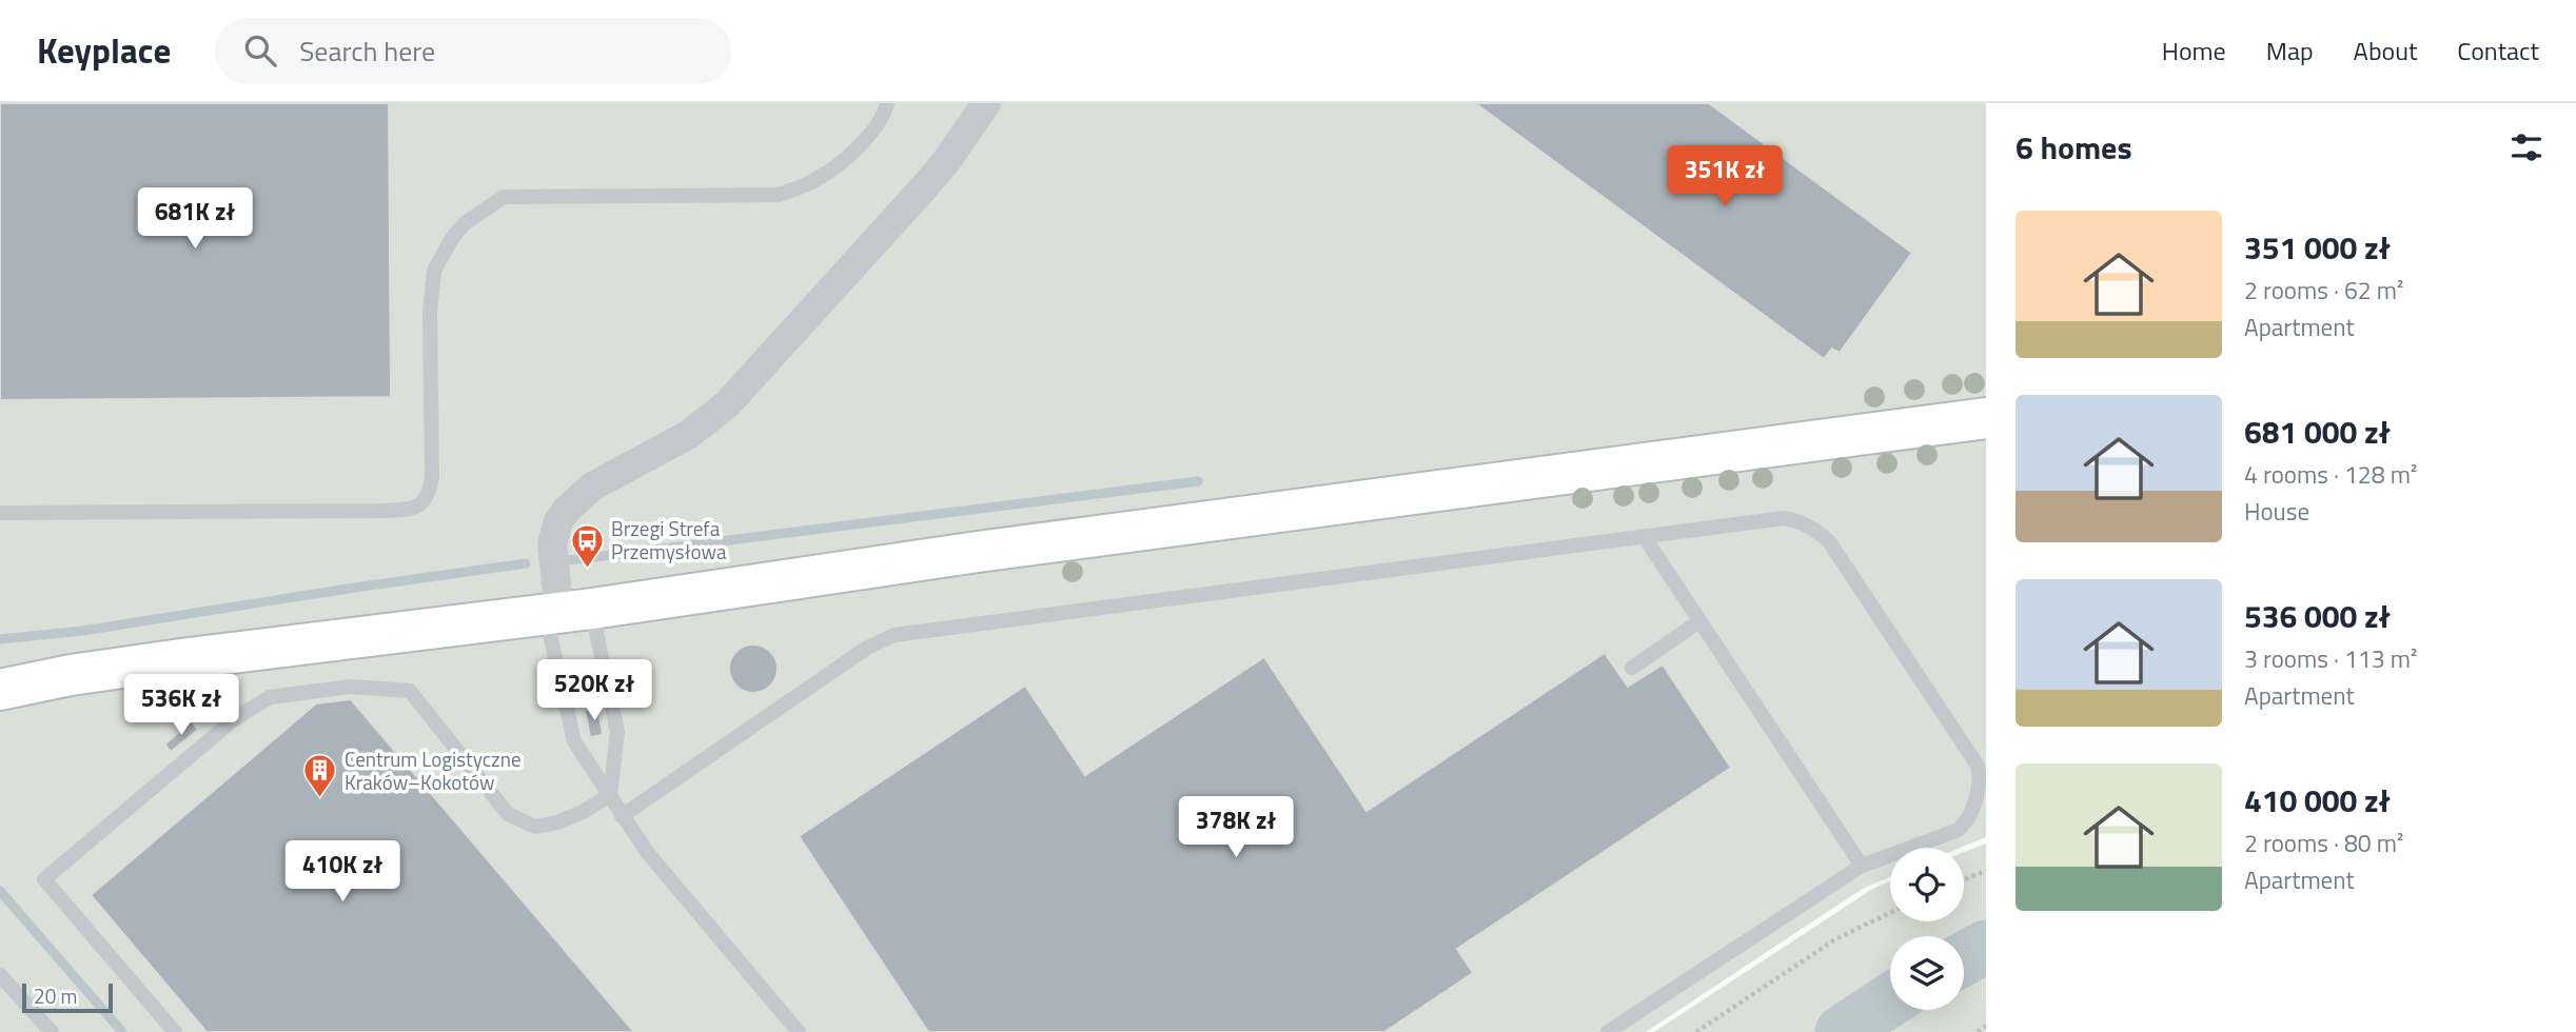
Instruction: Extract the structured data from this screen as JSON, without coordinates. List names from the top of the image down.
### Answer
{
  "places": {
    "bus stop": ["Brzegi Strefa Przemysłowa"],
    "building": ["Centrum Logistyczne Kraków–Kokotów"]
  },
  "scale_bar": "20 m",
  "page": {
    "header": "Keyplace",
    "search": "Search here",
    "nav": [
      "Home",
      "Map",
      "About",
      "Contact"
    ],
    "heading": "6 homes",
    "price": [
      "351K zł",
      "681K zł",
      "520K zł",
      "536K zł",
      "378K zł",
      "410K zł"
    ],
    "list": [
      {
        "name": "351 000 zł",
        "note": "2 rooms · 62 m² · Apartment"
      },
      {
        "name": "681 000 zł",
        "note": "4 rooms · 128 m² · House"
      },
      {
        "name": "536 000 zł",
        "note": "3 rooms · 113 m² · Apartment"
      },
      {
        "name": "410 000 zł",
        "note": "2 rooms · 80 m² · Apartment"
      }
    ],
    "scale": "20 m"
  }
}
